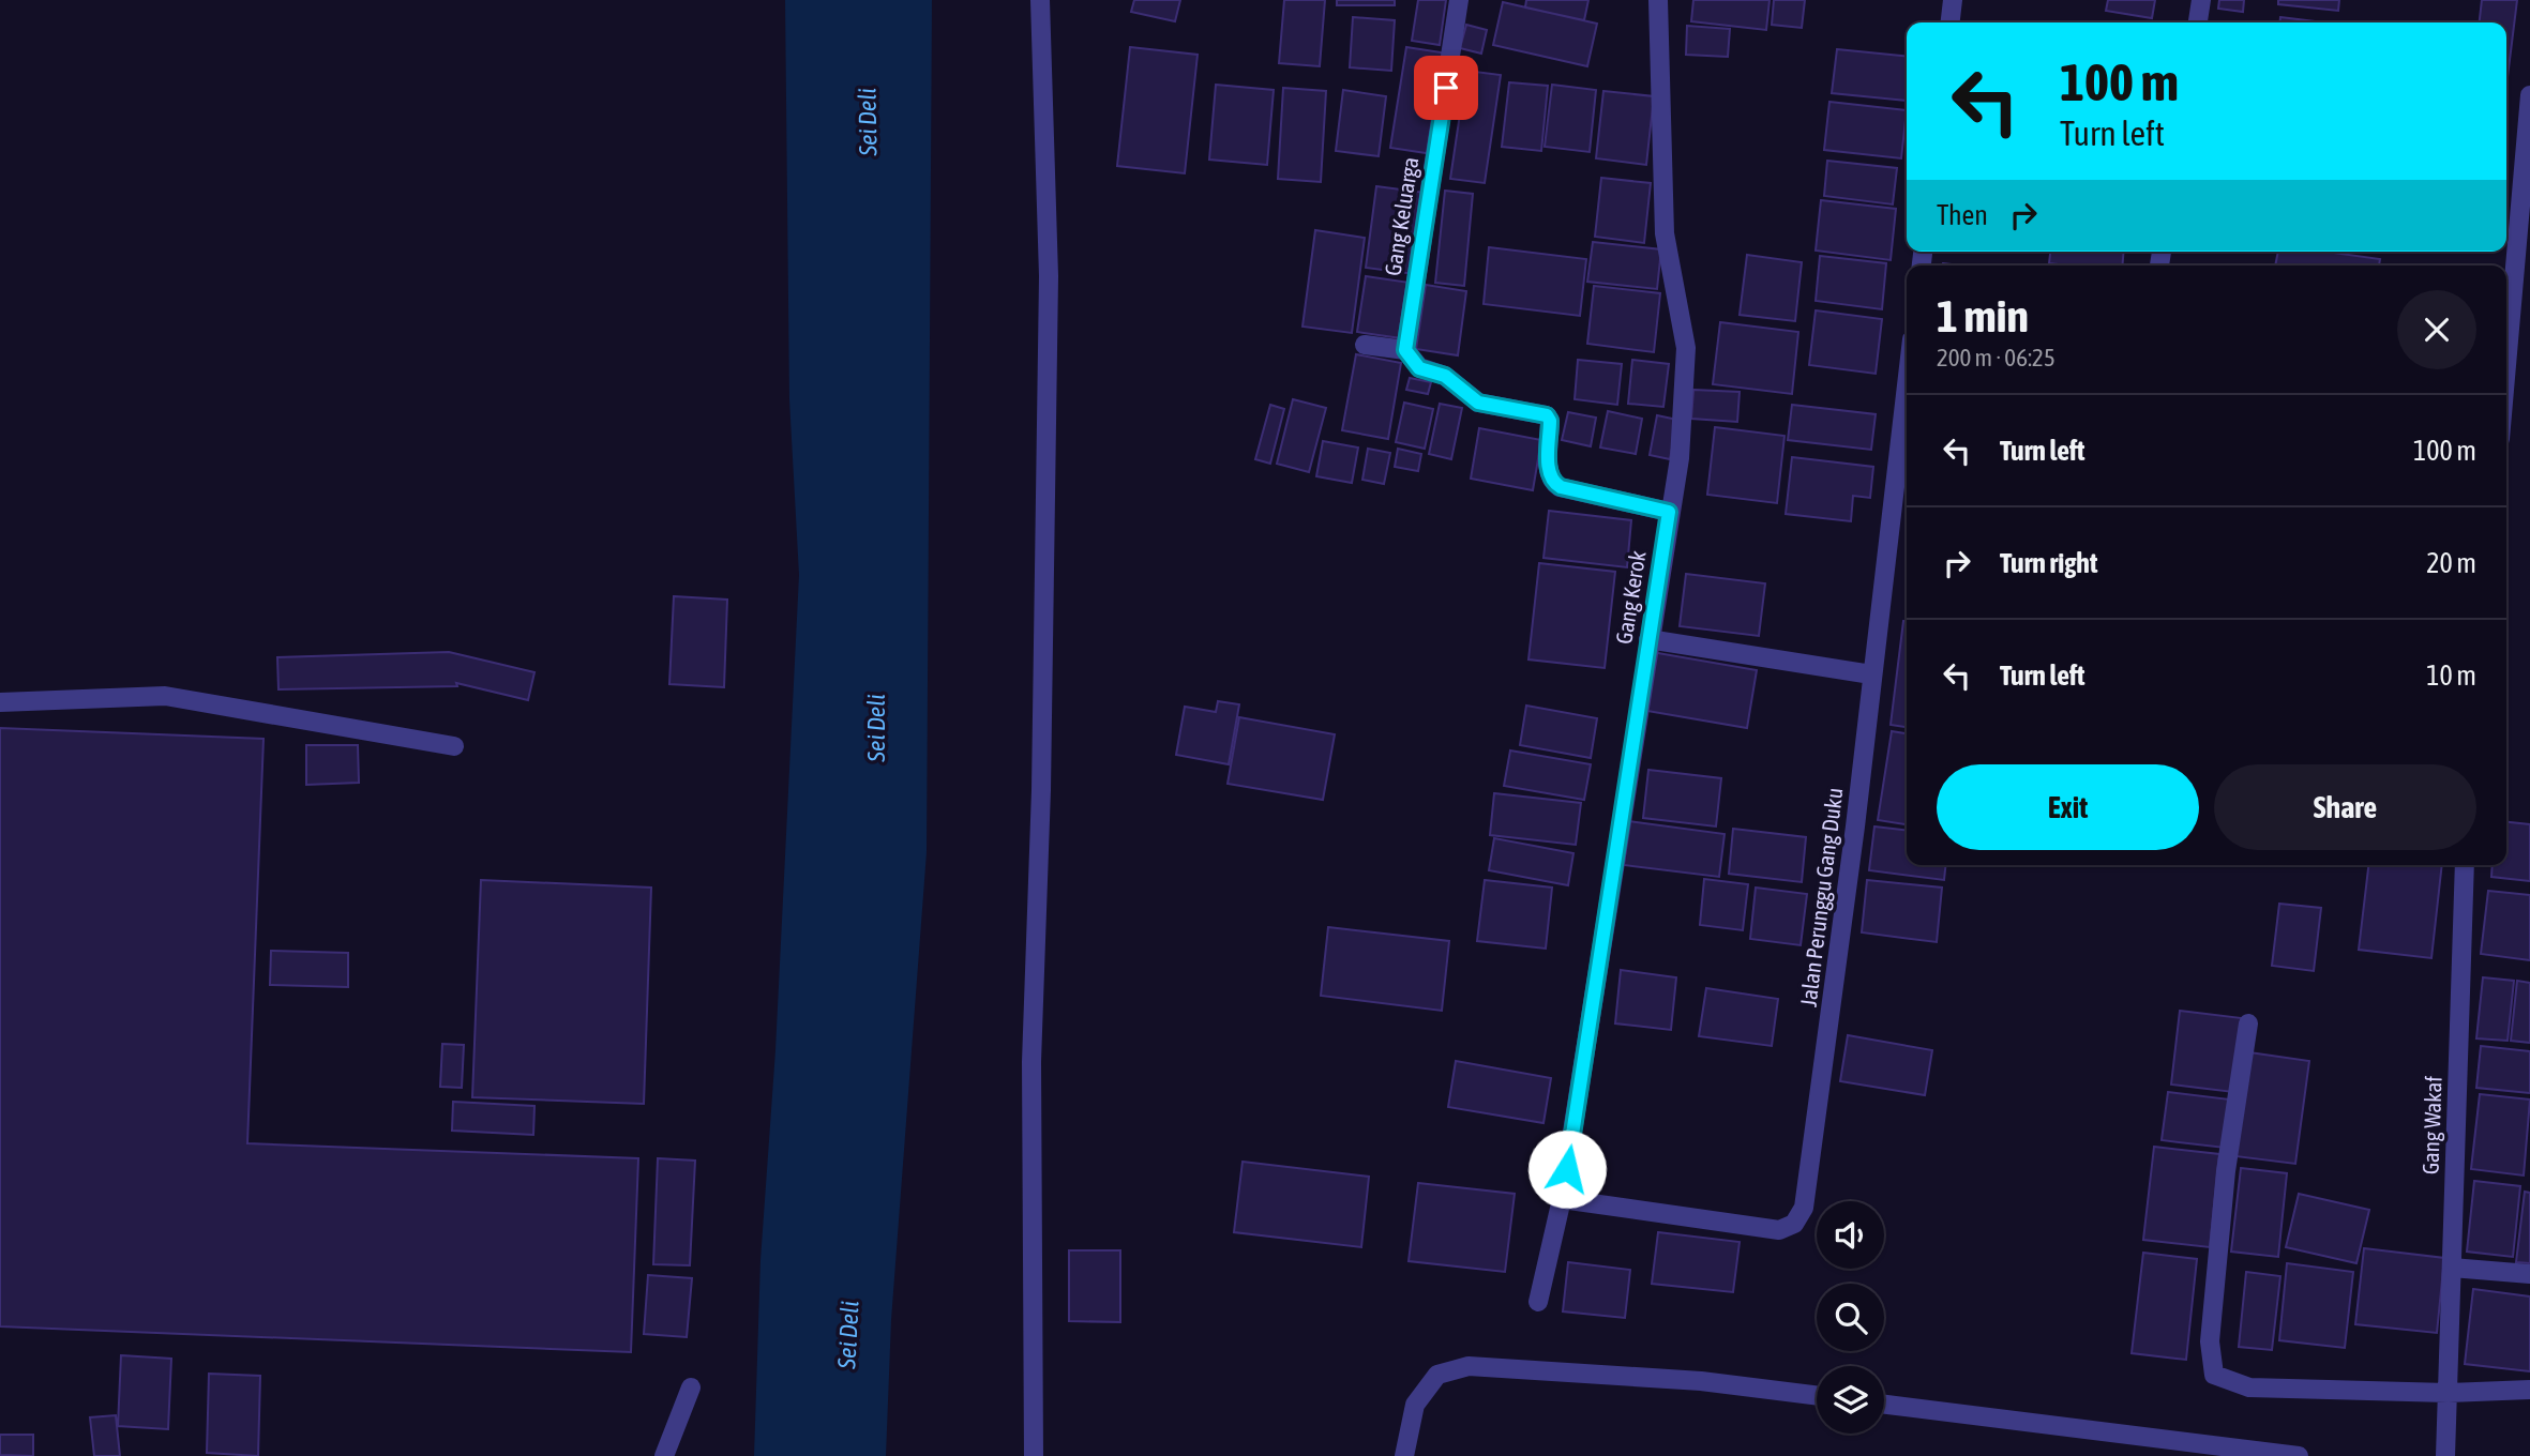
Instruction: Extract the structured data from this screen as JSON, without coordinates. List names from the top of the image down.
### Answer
{
  "streets": {
    "street": [
      "Gang Keluarga",
      "Gang Kerok",
      "Jalan Perunggu Gang Duku",
      "Gang Wakaf"
    ]
  },
  "crossings": [
    ["Gang Kerok", "Jalan Perunggu Gang Duku"]
  ],
  "water": ["Sei Deli"],
  "page": {
    "turn": ["100 m", "Turn left"],
    "then": "Then",
    "heading": ["1 min", "200 m · 06:25"],
    "list": [
      {
        "name": "Turn left",
        "value": "100 m"
      },
      {
        "name": "Turn right",
        "value": "20 m"
      },
      {
        "name": "Turn left",
        "value": "10 m"
      }
    ],
    "buttons": ["Exit", "Share"]
  }
}
